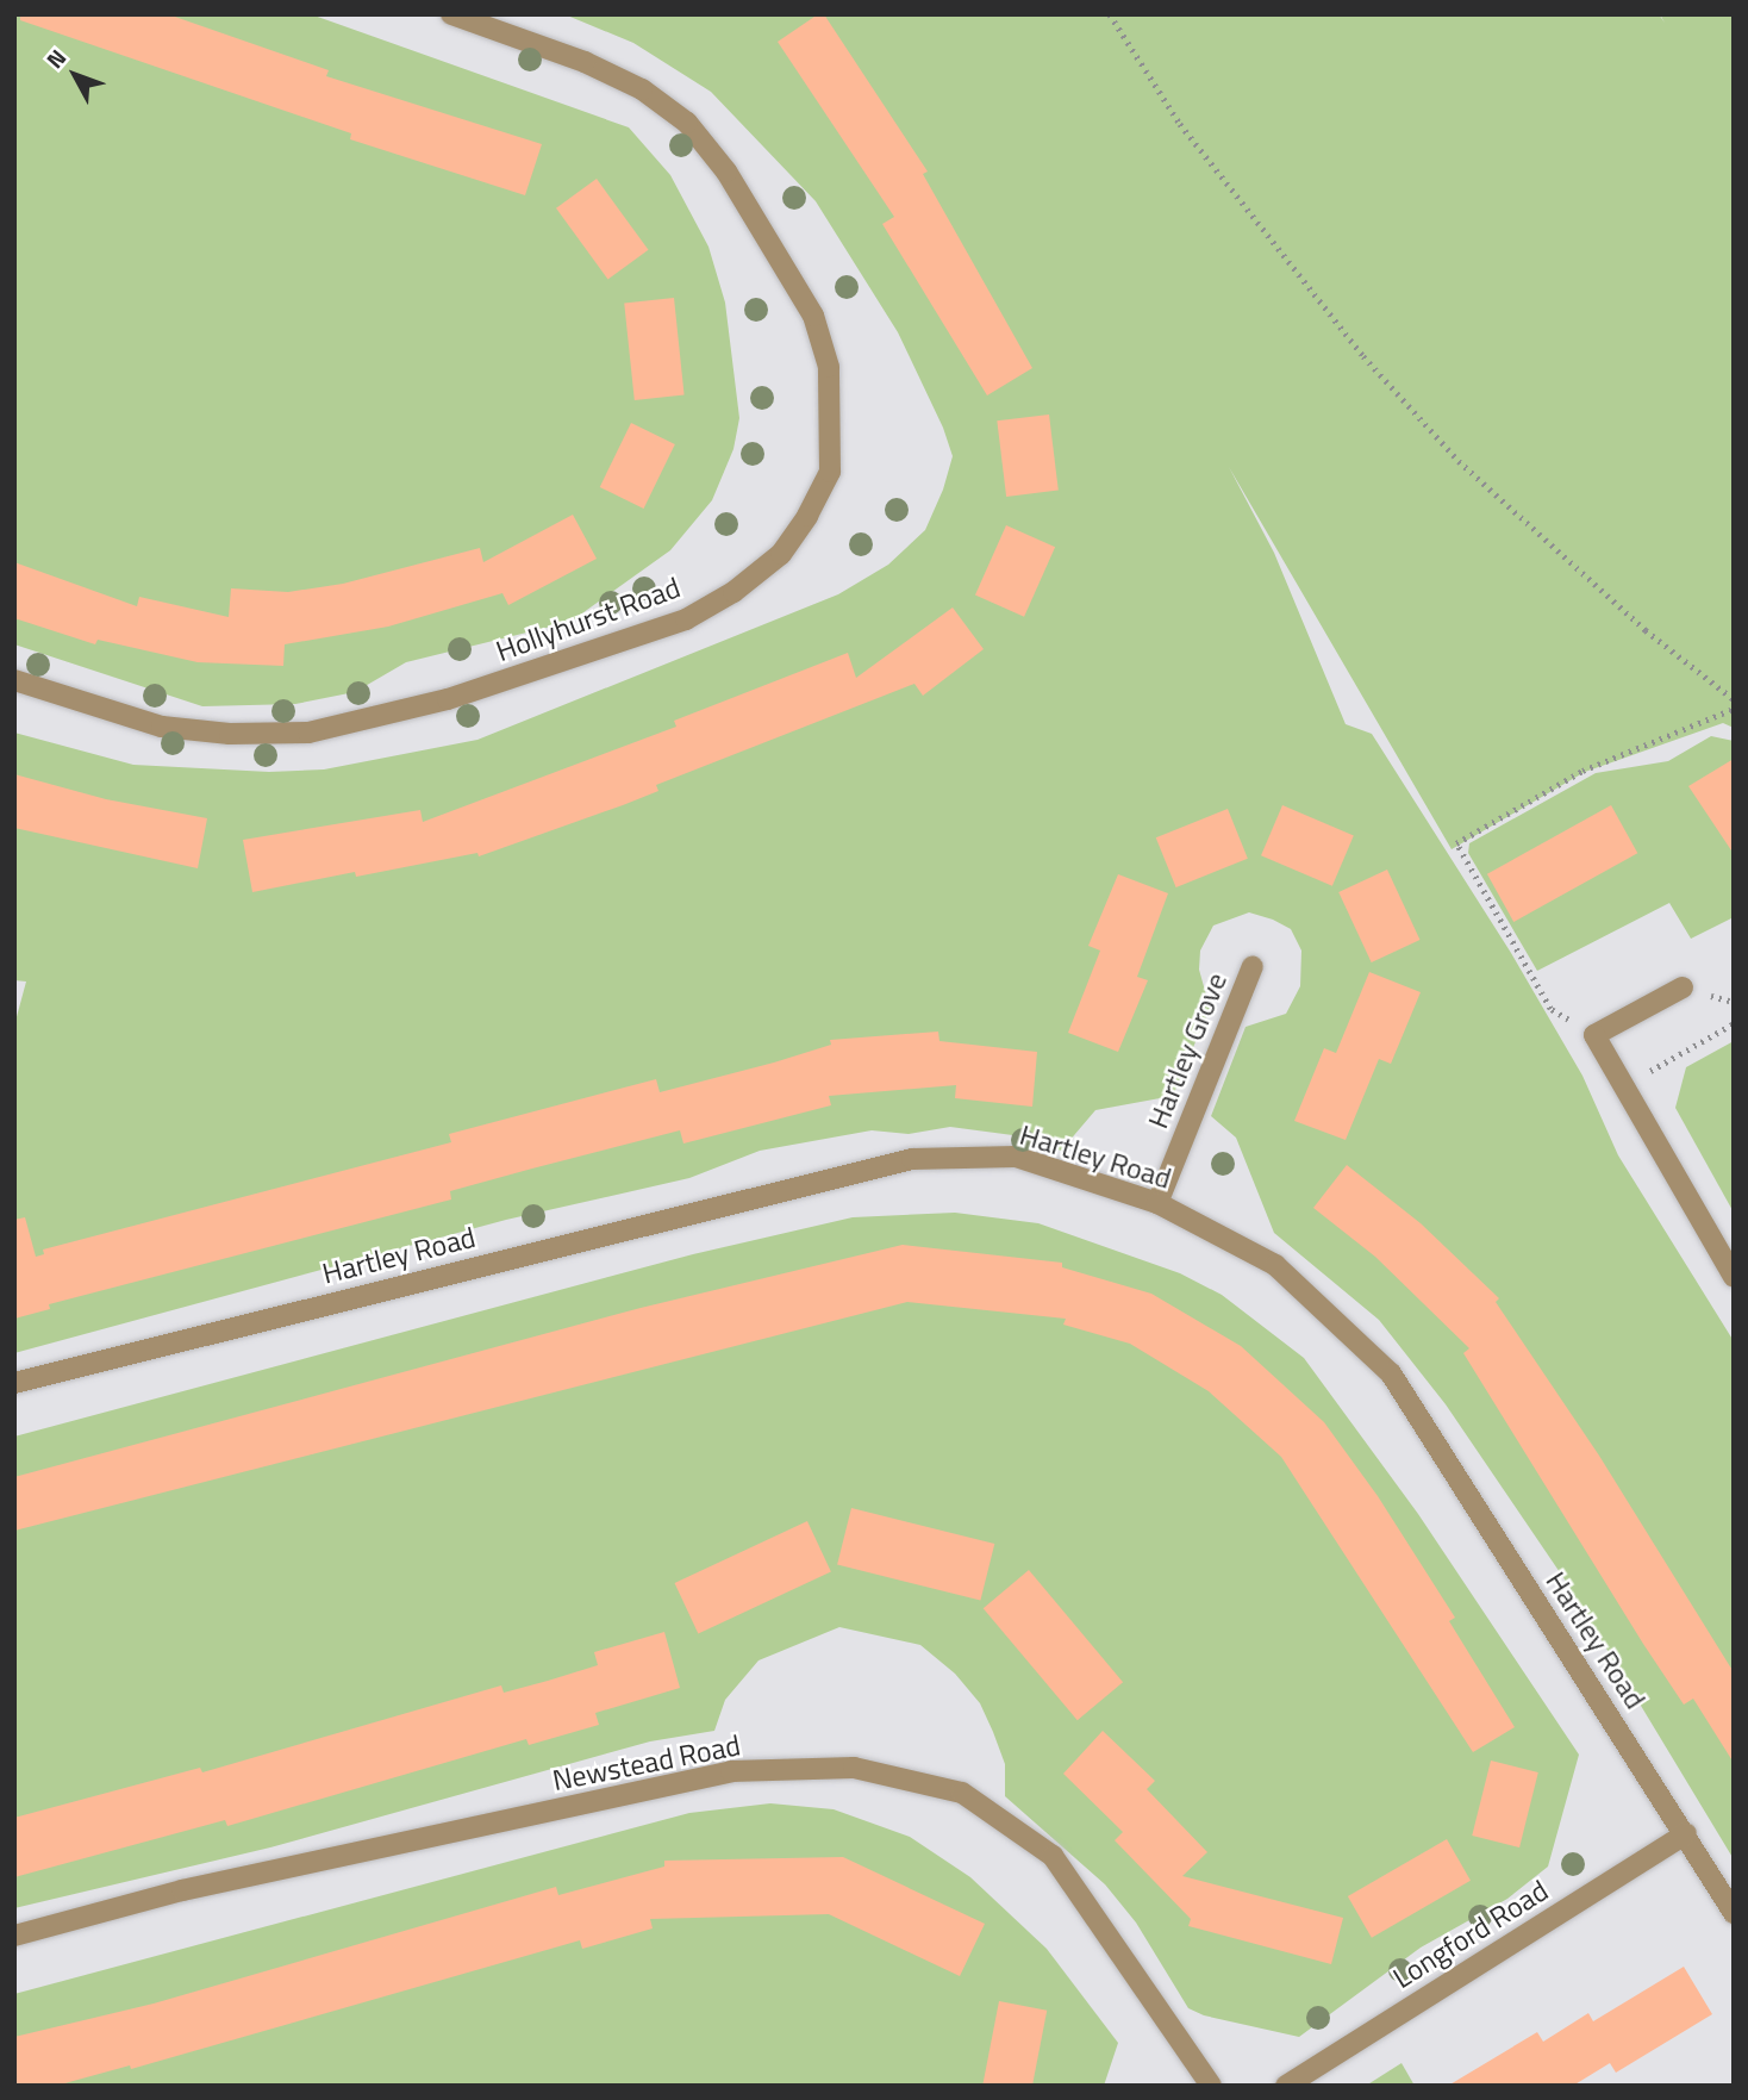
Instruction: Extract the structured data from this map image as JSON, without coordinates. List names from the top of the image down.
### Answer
{
  "streets": {
    "street": [
      "Hollyhurst Road",
      "Hartley Grove",
      "Hartley Road",
      "Newstead Road",
      "Longford Road"
    ]
  },
  "crossings": [
    ["Hartley Grove", "Hartley Road"],
    ["Hartley Road", "Longford Road"]
  ],
  "north": "top left"
}
